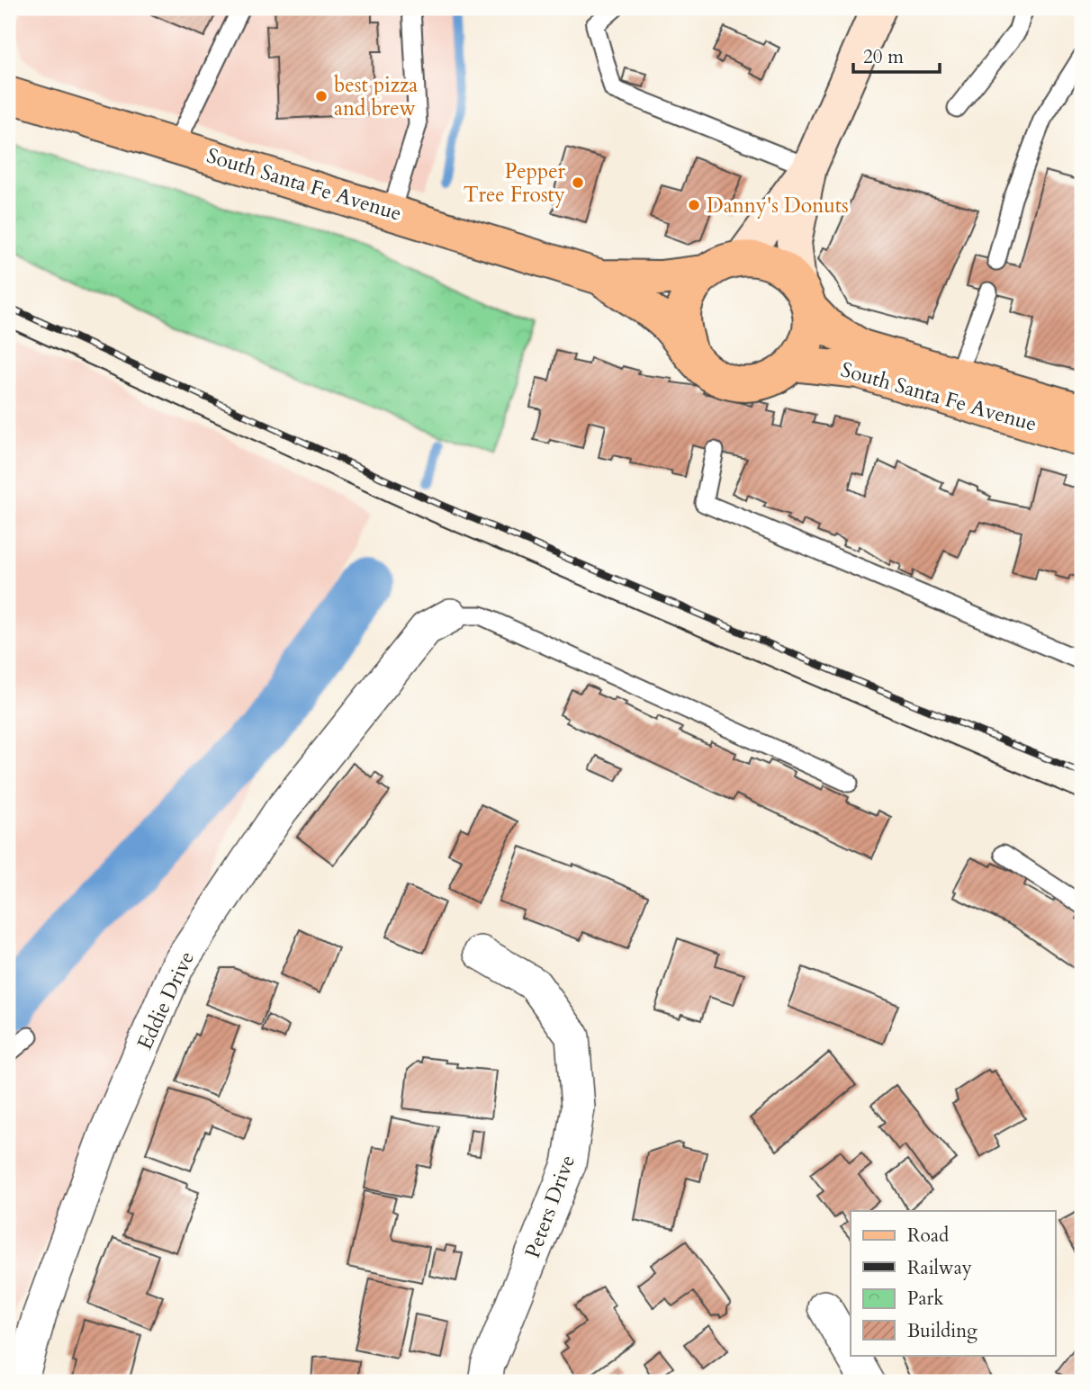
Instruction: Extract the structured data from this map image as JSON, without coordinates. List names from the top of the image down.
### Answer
{
  "streets": {
    "main road": ["South Santa Fe Avenue"],
    "street": ["Eddie Drive", "Peters Drive"]
  },
  "places": ["best pizza and brew", "Pepper Tree Frosty", "Danny's Donuts"],
  "legend": [
    "Road",
    "Railway",
    "Park",
    "Building"
  ],
  "scale_bar": "20 m"
}
